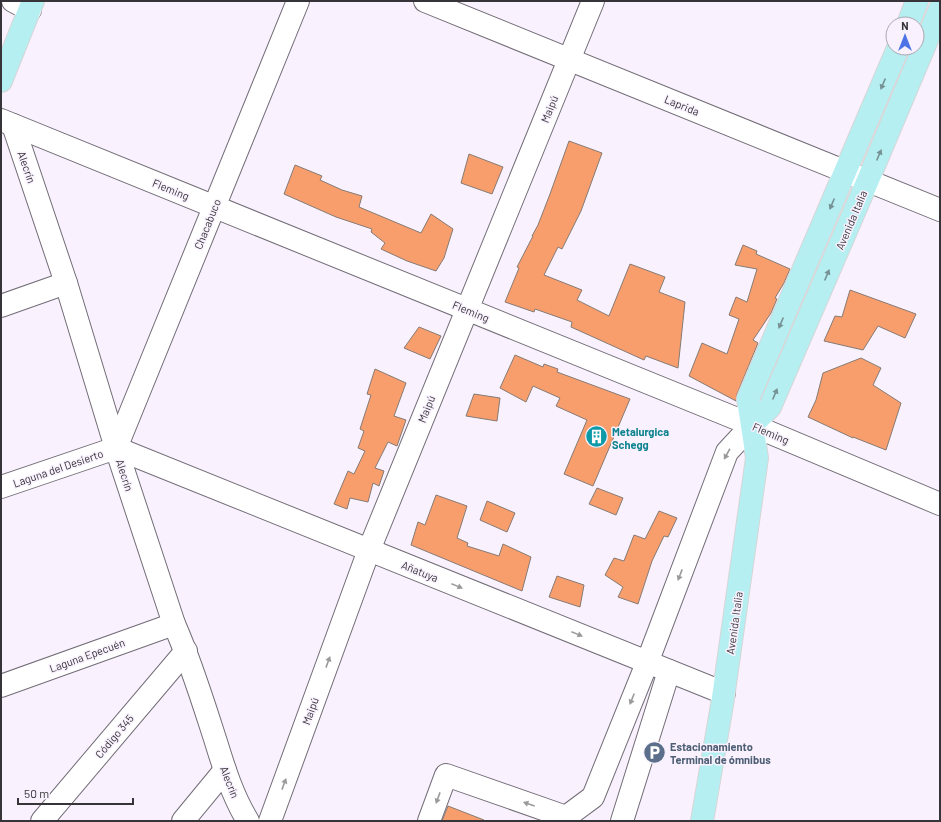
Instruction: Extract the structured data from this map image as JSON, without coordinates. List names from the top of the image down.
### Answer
{
  "streets": {
    "main road": ["Avenida Italia"],
    "street": [
      "Laprida",
      "Maipú",
      "Alecrín",
      "Fleming",
      "Chacabuco",
      "Laguna del Desierto",
      "Añatuya",
      "Laguna Epecuén",
      "Código 345"
    ]
  },
  "crossings": [
    ["Laprida", "Maipú"],
    ["Laprida", "Avenida Italia"],
    ["Maipú", "Fleming"],
    ["Maipú", "Añatuya"],
    ["Alecrín", "Fleming"],
    ["Alecrín", "Chacabuco"],
    ["Alecrín", "Laguna del Desierto"],
    ["Alecrín", "Añatuya"],
    ["Alecrín", "Laguna Epecuén"],
    ["Alecrín", "Código 345"],
    ["Fleming", "Avenida Italia"],
    ["Fleming", "Chacabuco"],
    ["Avenida Italia", "Añatuya"],
    ["Chacabuco", "Laguna del Desierto"],
    ["Chacabuco", "Añatuya"],
    ["Laguna del Desierto", "Añatuya"]
  ],
  "one_way": ["Añatuya"],
  "places": {
    "building": ["Metalurgica Schegg"],
    "parking": ["Estacionamiento Terminal de ómnibus"]
  },
  "scale_bar": "50 m",
  "north": "top"
}
